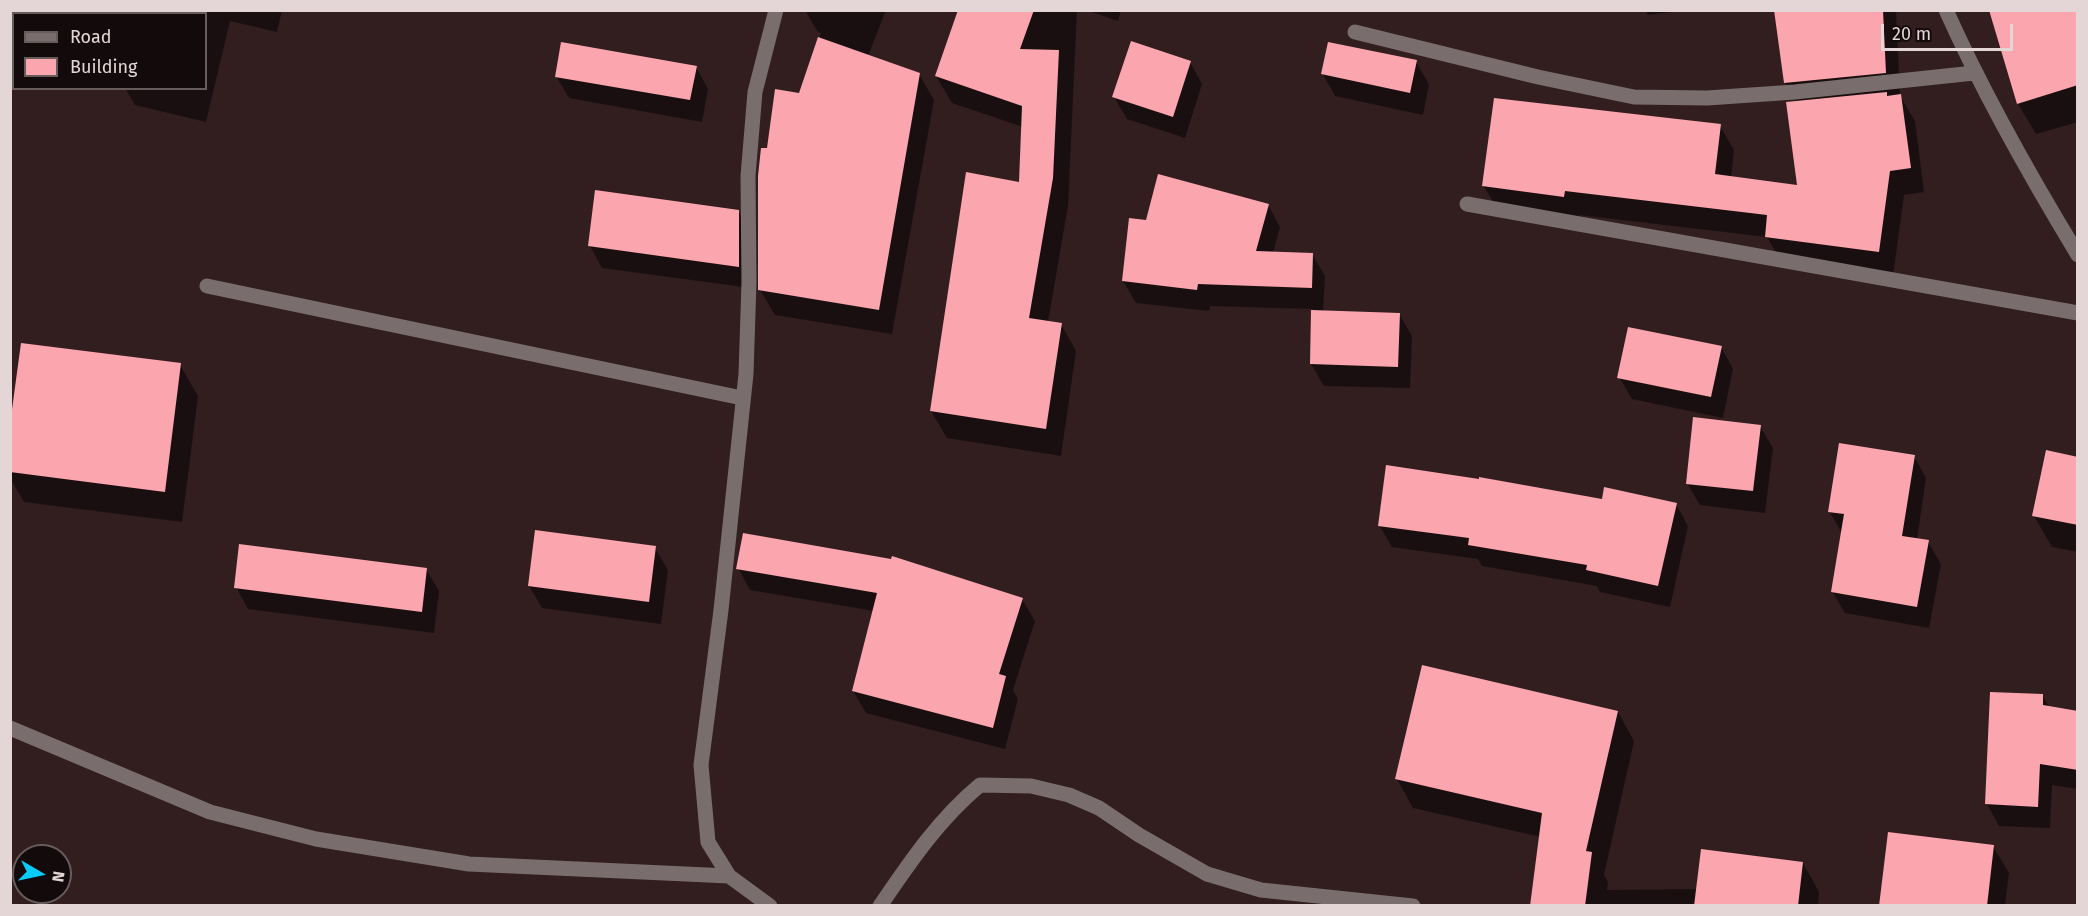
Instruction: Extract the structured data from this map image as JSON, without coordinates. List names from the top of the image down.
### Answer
{
  "legend": ["Road", "Building"],
  "scale_bar": "20 m",
  "north": "right"
}
